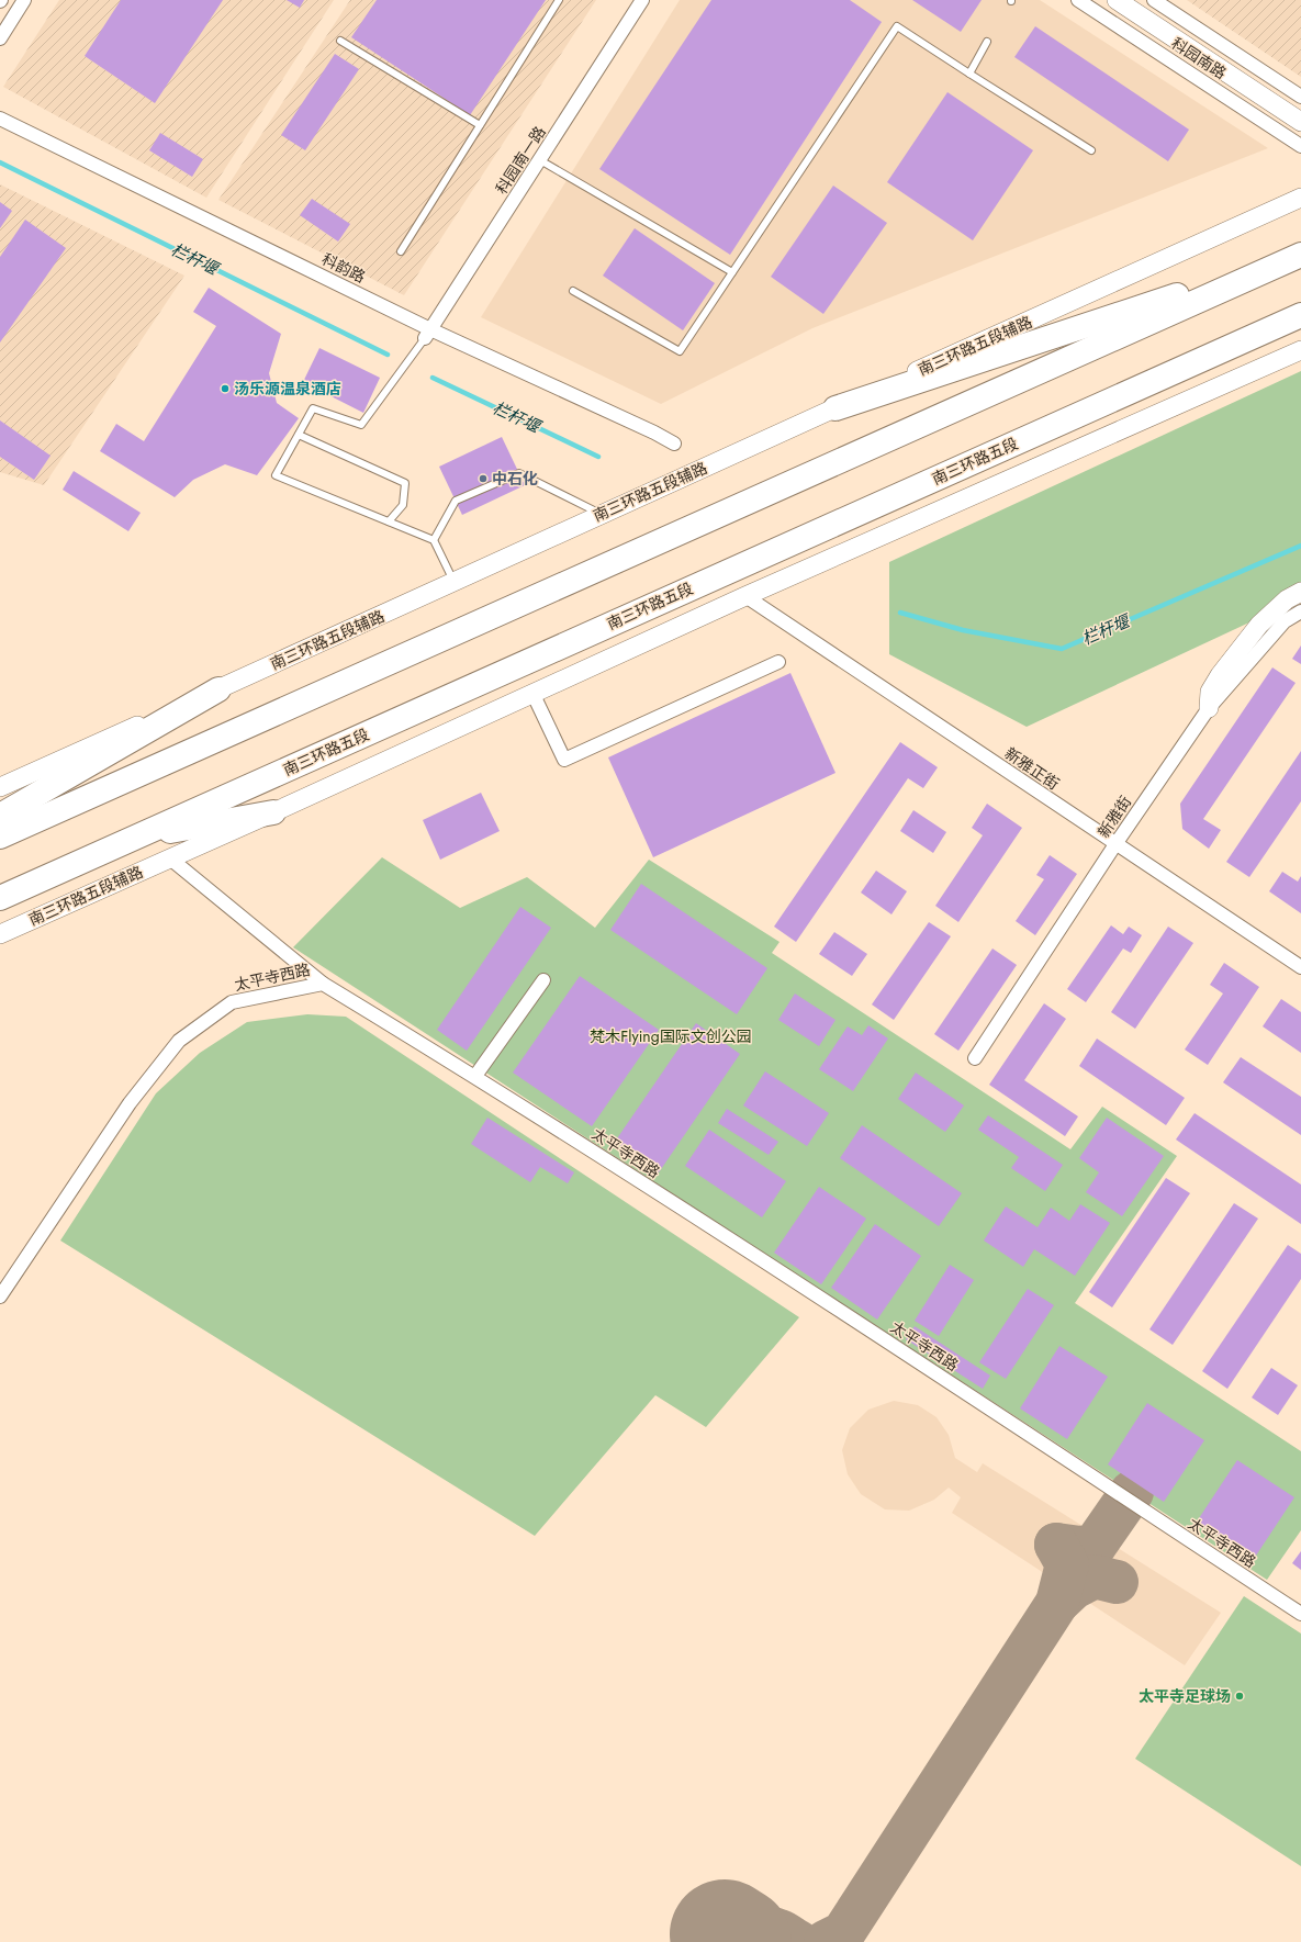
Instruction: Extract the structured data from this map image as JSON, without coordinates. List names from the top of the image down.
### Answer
{
  "streets": {
    "highway": ["南三环路五段"],
    "main road": ["南三环路五段辅路"],
    "street": [
      "科园南路",
      "科园南一路",
      "科韵路",
      "新雅正街",
      "新雅街",
      "太平寺西路"
    ]
  },
  "crossings": [
    ["科园南一路", "科韵路"],
    ["南三环路五段辅路", "新雅正街"],
    ["新雅正街", "新雅街"]
  ],
  "water": ["栏杆堰"],
  "parks": ["梵木Flying国际文创公园"],
  "places": ["汤乐源温泉酒店", "中石化", "太平寺足球场"]
}
